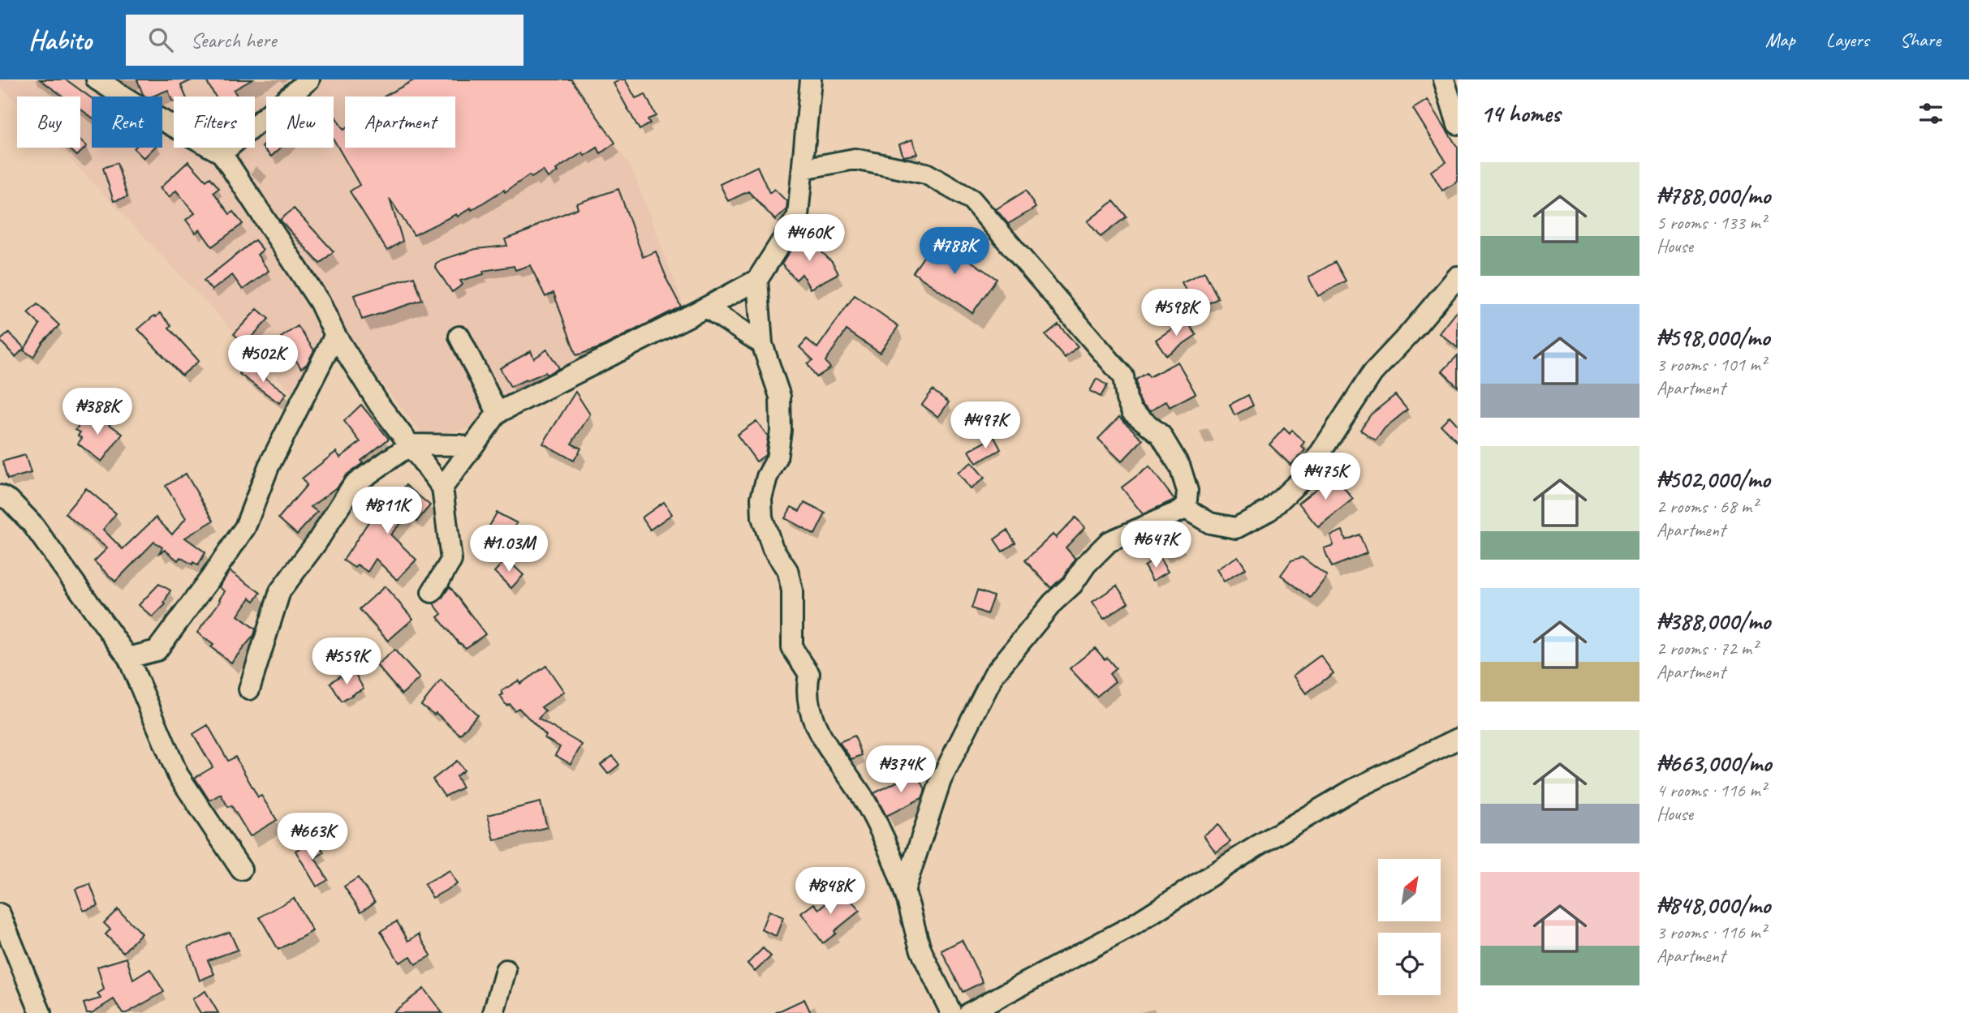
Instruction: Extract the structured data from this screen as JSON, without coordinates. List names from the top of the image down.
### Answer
{
  "north": "top right",
  "page": {
    "header": "Habito",
    "search": "Search here",
    "nav": ["Map", "Layers", "Share"],
    "heading": "14 homes",
    "chip": [
      "Buy",
      "Rent",
      "Filters",
      "New",
      "Apartment"
    ],
    "list": [
      {
        "name": "₦788,000/mo",
        "note": "5 rooms · 133 m² · House"
      },
      {
        "name": "₦598,000/mo",
        "note": "3 rooms · 101 m² · Apartment"
      },
      {
        "name": "₦502,000/mo",
        "note": "2 rooms · 68 m² · Apartment"
      },
      {
        "name": "₦388,000/mo",
        "note": "2 rooms · 72 m² · Apartment"
      },
      {
        "name": "₦663,000/mo",
        "note": "4 rooms · 116 m² · House"
      },
      {
        "name": "₦848,000/mo",
        "note": "3 rooms · 116 m² · Apartment"
      }
    ],
    "price": [
      "₦460K",
      "₦788K",
      "₦598K",
      "₦502K",
      "₦388K",
      "₦497K",
      "₦475K",
      "₦811K",
      "₦647K",
      "₦1.03M",
      "₦559K",
      "₦374K",
      "₦663K",
      "₦848K"
    ]
  }
}
